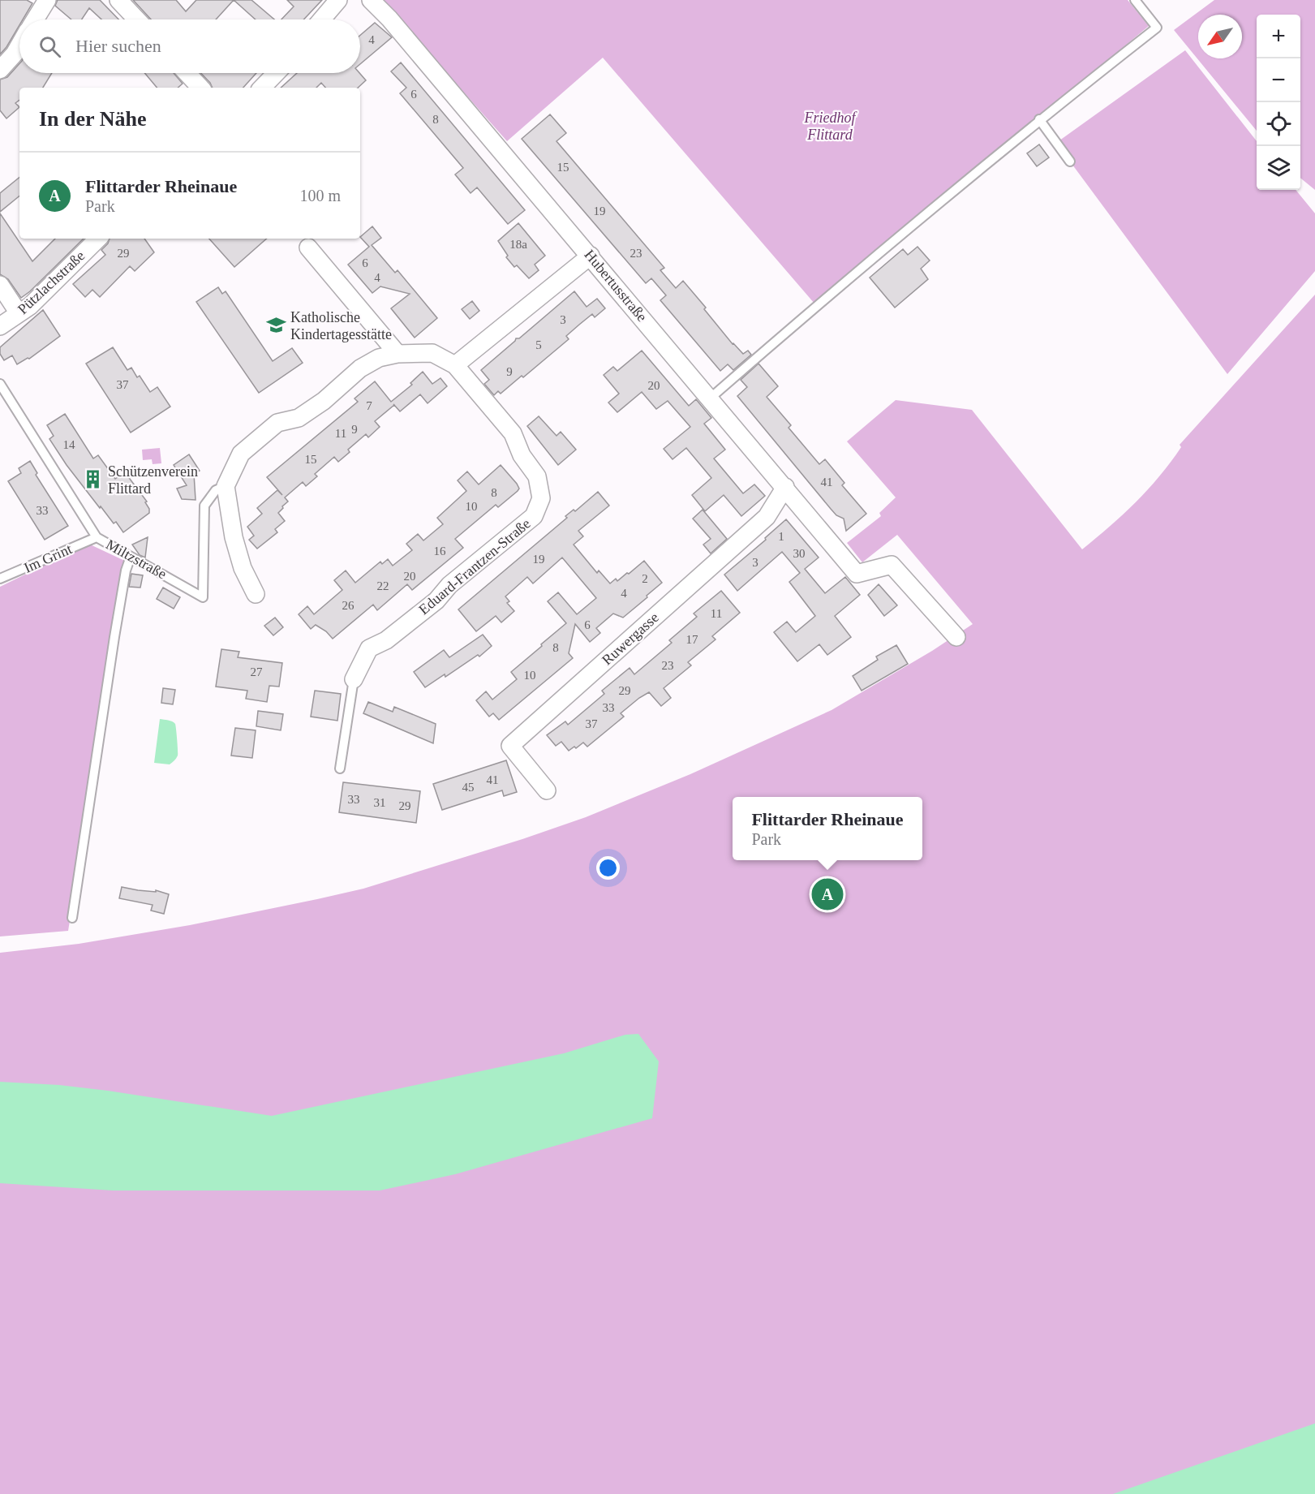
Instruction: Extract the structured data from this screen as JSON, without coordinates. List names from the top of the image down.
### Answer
{
  "streets": {
    "street": [
      "Pützlachstraße",
      "Hubertusstraße",
      "Miltzstraße",
      "Eduard-Frantzen-Straße",
      "Ruwergasse"
    ],
    "lane": ["Im Grint"]
  },
  "crossings": [
    ["Hubertusstraße", "Ruwergasse"],
    ["Im Grint", "Miltzstraße"],
    ["Miltzstraße", "Eduard-Frantzen-Straße"]
  ],
  "parks": ["Friedhof Flittard"],
  "places": {
    "school or university": ["Katholische Kindertagesstätte"],
    "building": ["Schützenverein Flittard"]
  },
  "house_numbers": [
    "4",
    "6",
    "8",
    "15",
    "19",
    "18a",
    "29",
    "23",
    "6",
    "4",
    "3",
    "5",
    "9",
    "37",
    "20",
    "7",
    "9",
    "11",
    "14",
    "15",
    "41",
    "8",
    "10",
    "33",
    "1",
    "16",
    "30",
    "19",
    "3",
    "20",
    "2",
    "22",
    "4",
    "26",
    "11",
    "6",
    "17",
    "8",
    "23",
    "27",
    "10",
    "29",
    "33",
    "37",
    "41",
    "45",
    "33",
    "31",
    "29"
  ],
  "north": "bottom left",
  "page": {
    "map_buttons": ["+", "−"],
    "search": "Hier suchen",
    "heading": "In der Nähe",
    "list": [
      {
        "mark": "A",
        "name": "Flittarder Rheinaue",
        "note": "Park",
        "value": "100 m"
      }
    ],
    "popup": ["Flittarder Rheinaue", "Park"],
    "pins": "A"
  }
}
